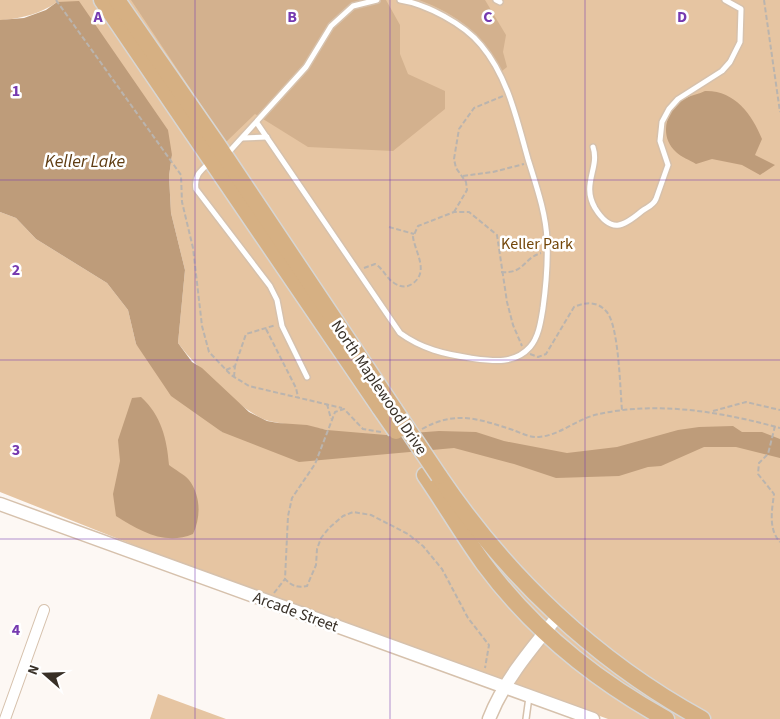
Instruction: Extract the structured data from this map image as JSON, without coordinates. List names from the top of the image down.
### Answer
{
  "streets": {
    "main road": ["North Maplewood Drive"],
    "street": ["Arcade Street"]
  },
  "water": ["Keller Lake"],
  "parks": ["Keller Park"],
  "north": "left",
  "grid": {
    "columns": [
      "A",
      "B",
      "C",
      "D"
    ],
    "rows": [
      "1",
      "2",
      "3",
      "4"
    ]
  }
}
